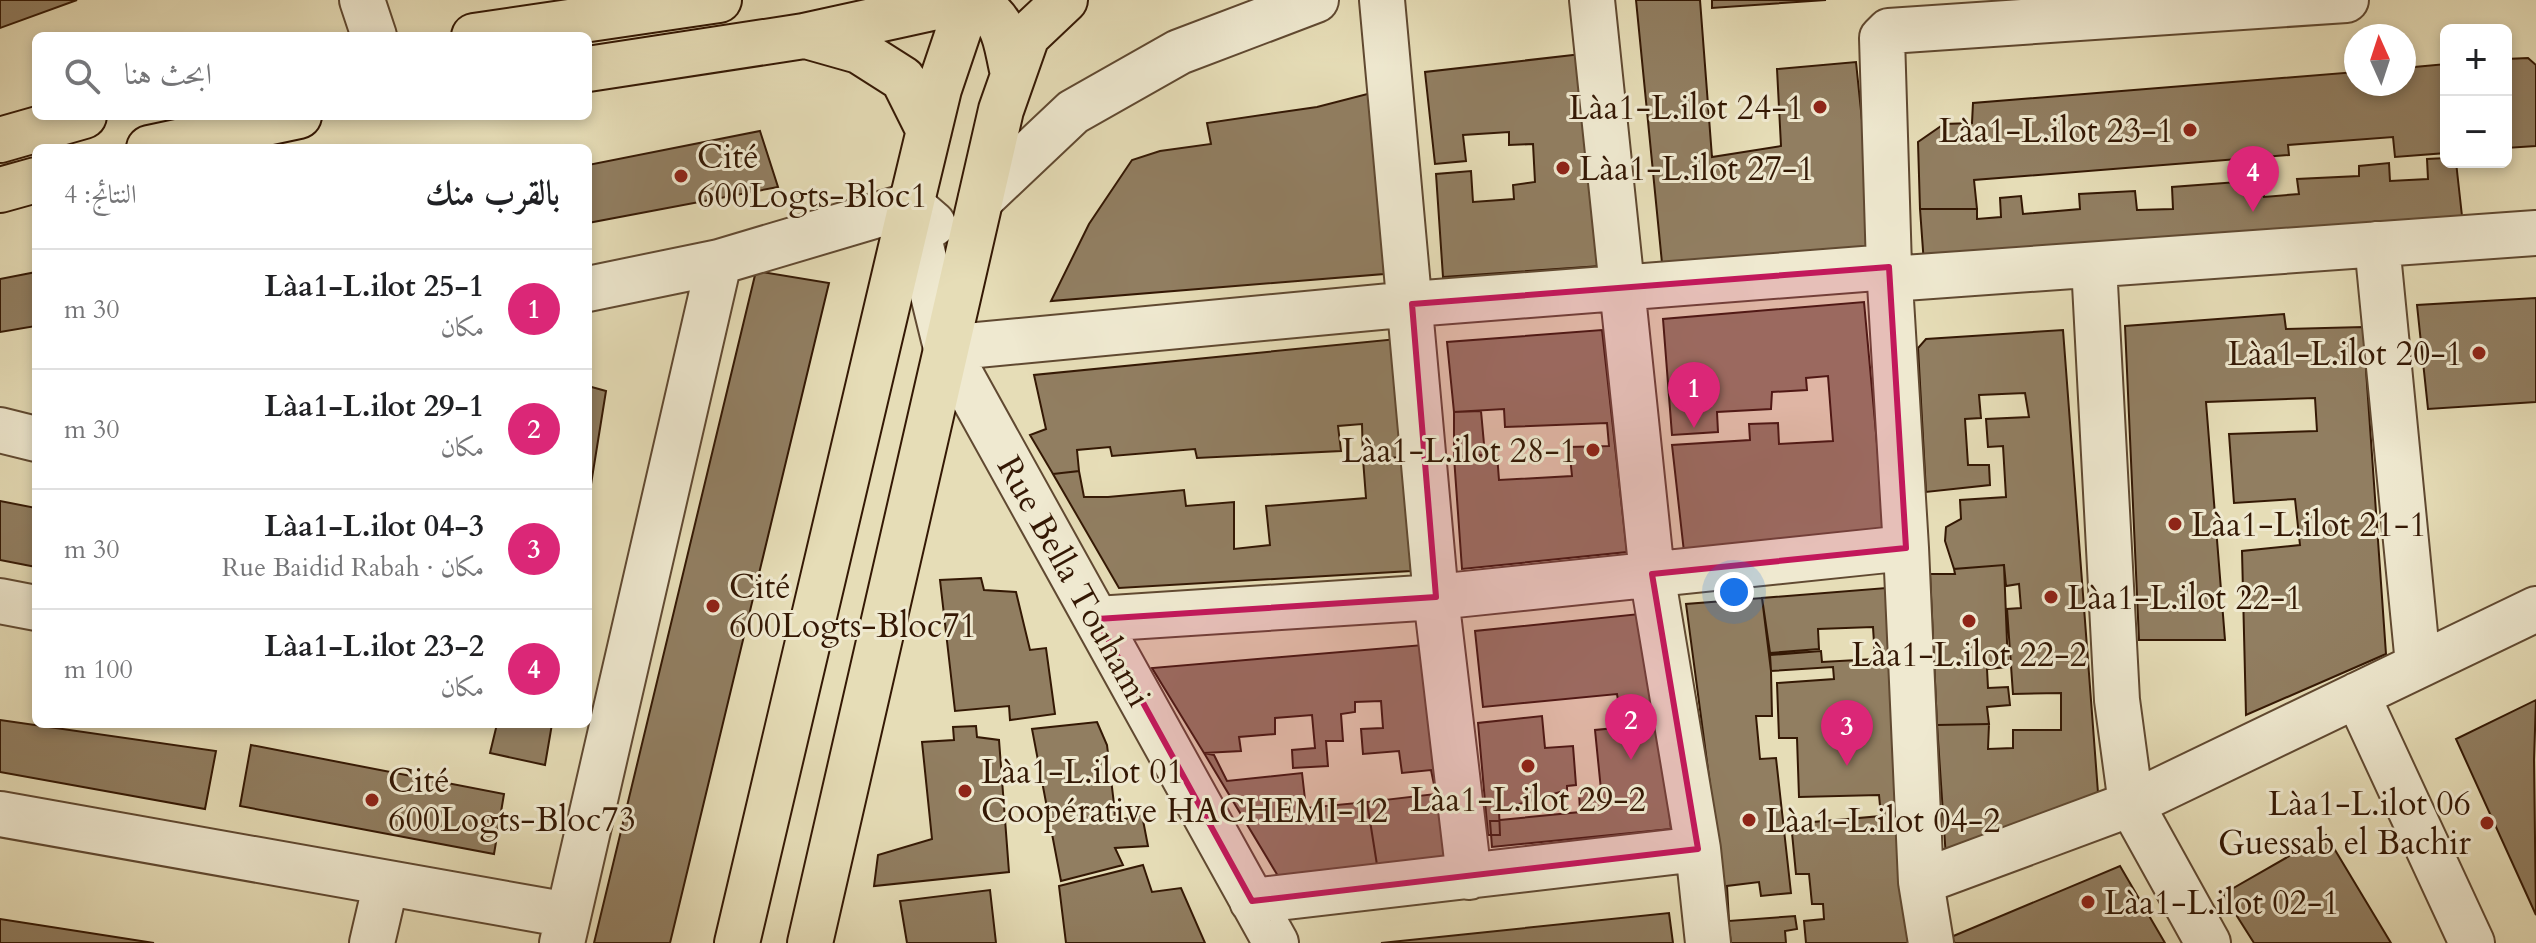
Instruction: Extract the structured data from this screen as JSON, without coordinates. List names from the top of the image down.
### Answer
{
  "streets": {
    "street": ["Rue Bella Touhami"]
  },
  "places": [
    "Làa1-L.ilot 24-1",
    "Làa1-L.ilot 23-1",
    "Làa1-L.ilot 27-1",
    "Cité 600Logts-Bloc1",
    "Làa1-L.ilot 20-1",
    "Làa1-L.ilot 28-1",
    "Làa1-L.ilot 21-1",
    "Làa1-L.ilot 22-1",
    "Cité 600Logts-Bloc71",
    "Làa1-L.ilot 22-2",
    "Làa1-L.ilot 29-2",
    "Làa1-L.ilot 01 Coopérative HACHEMI-12",
    "Cité 600Logts-Bloc73",
    "Làa1-L.ilot 04-2",
    "Làa1-L.ilot 06 Guessab el Bachir",
    "Làa1-L.ilot 02-1"
  ],
  "north": "top",
  "page": {
    "map_buttons": ["+", "−"],
    "search": "ابحث هنا",
    "heading": ["بالقرب منك", "النتائج: 4"],
    "pins": [
      "4",
      "1",
      "2",
      "3"
    ],
    "list": [
      {
        "mark": "1",
        "name": "Làa1-L.ilot 25-1",
        "note": "مكان",
        "value": "30 m"
      },
      {
        "mark": "2",
        "name": "Làa1-L.ilot 29-1",
        "note": "مكان",
        "value": "30 m"
      },
      {
        "mark": "3",
        "name": "Làa1-L.ilot 04-3",
        "note": "مكان · Rue Baidid Rabah",
        "value": "30 m"
      },
      {
        "mark": "4",
        "name": "Làa1-L.ilot 23-2",
        "note": "مكان",
        "value": "100 m"
      }
    ]
  }
}
